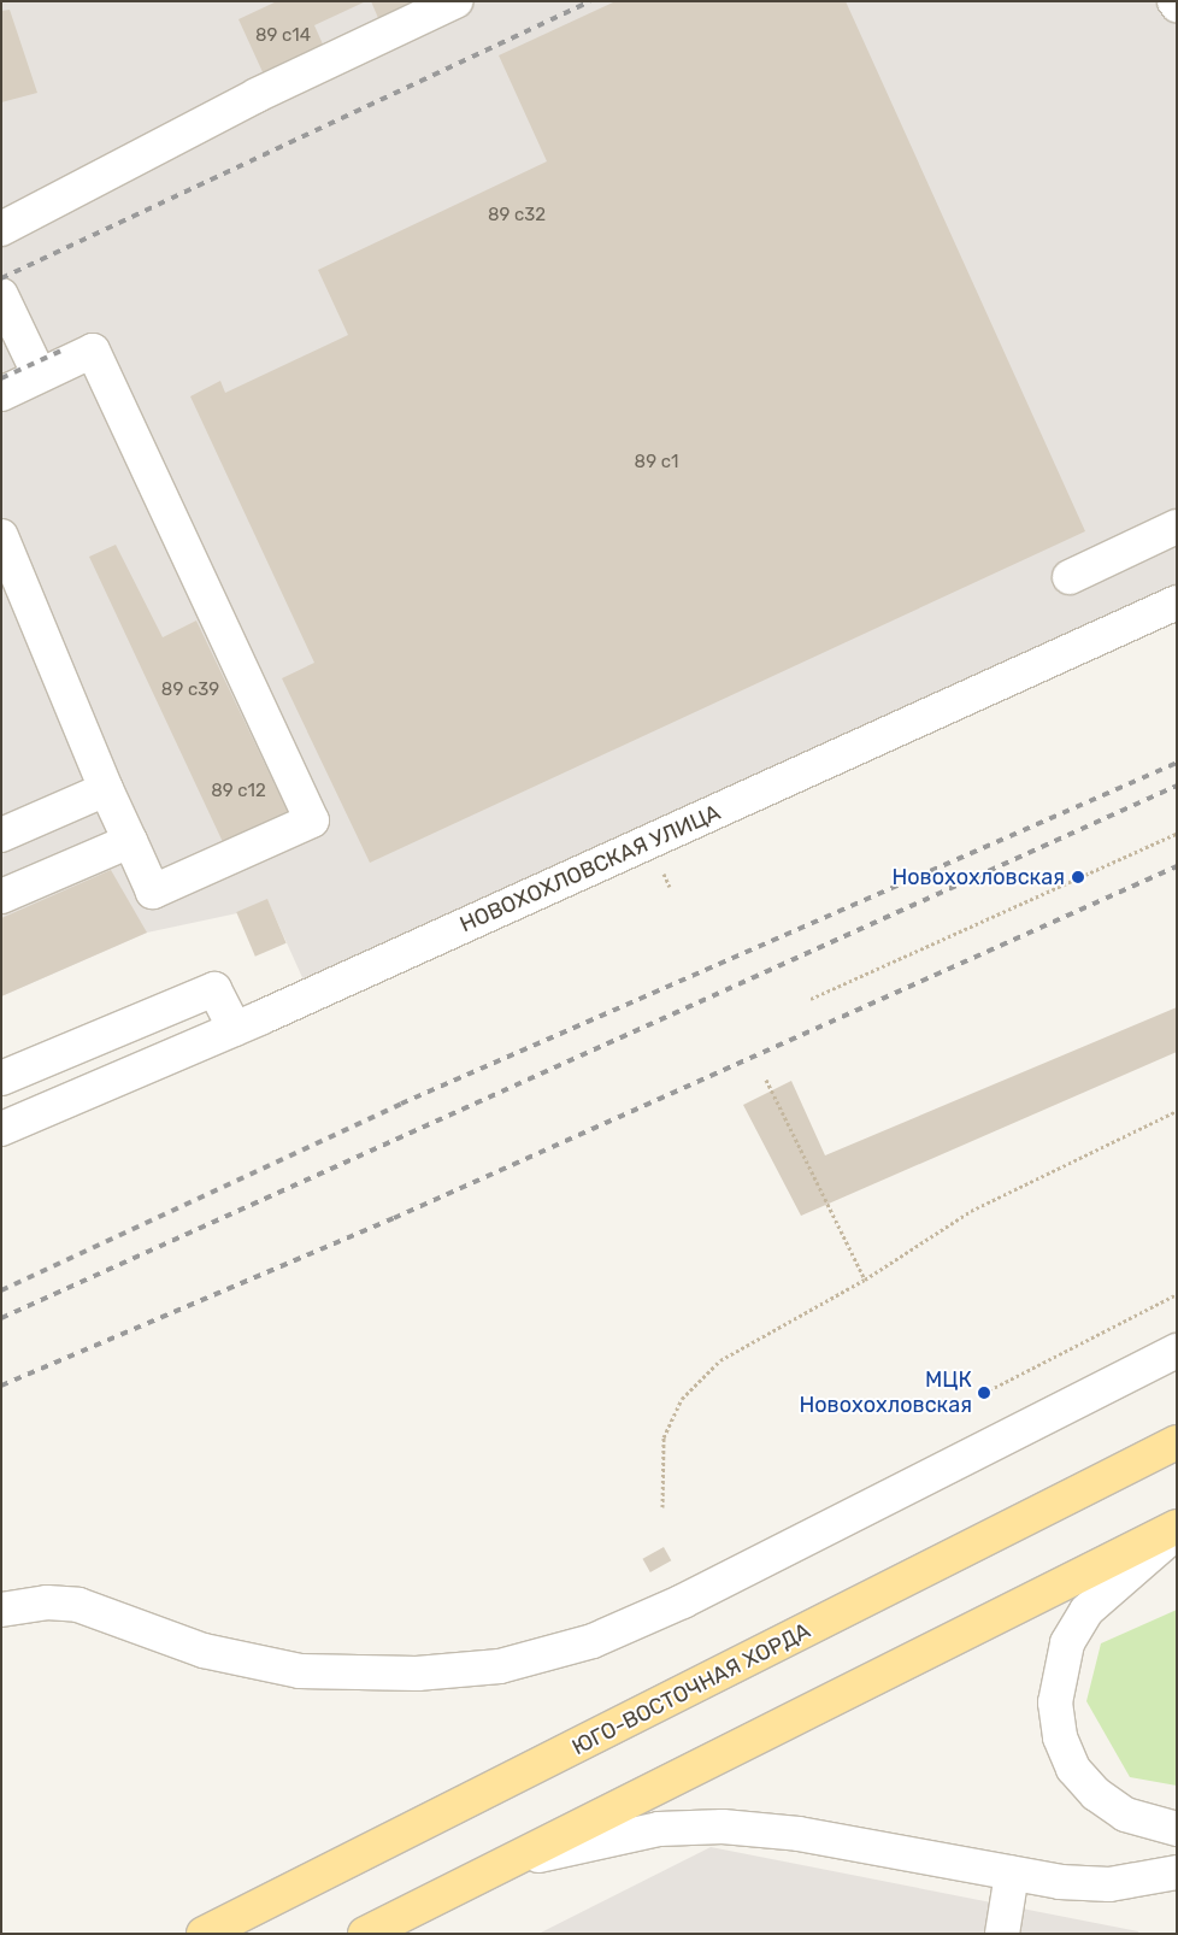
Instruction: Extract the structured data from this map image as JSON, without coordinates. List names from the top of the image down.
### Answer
{
  "streets": {
    "main road": ["ЮГО-ВОСТОЧНАЯ ХОРДА"],
    "street": ["НОВОХОХЛОВСКАЯ УЛИЦА"]
  },
  "places": ["Новохохловская", "МЦК Новохохловская"],
  "house_numbers": [
    "89 с14",
    "89 с32",
    "89 с1",
    "89 c39",
    "89 c12"
  ]
}
